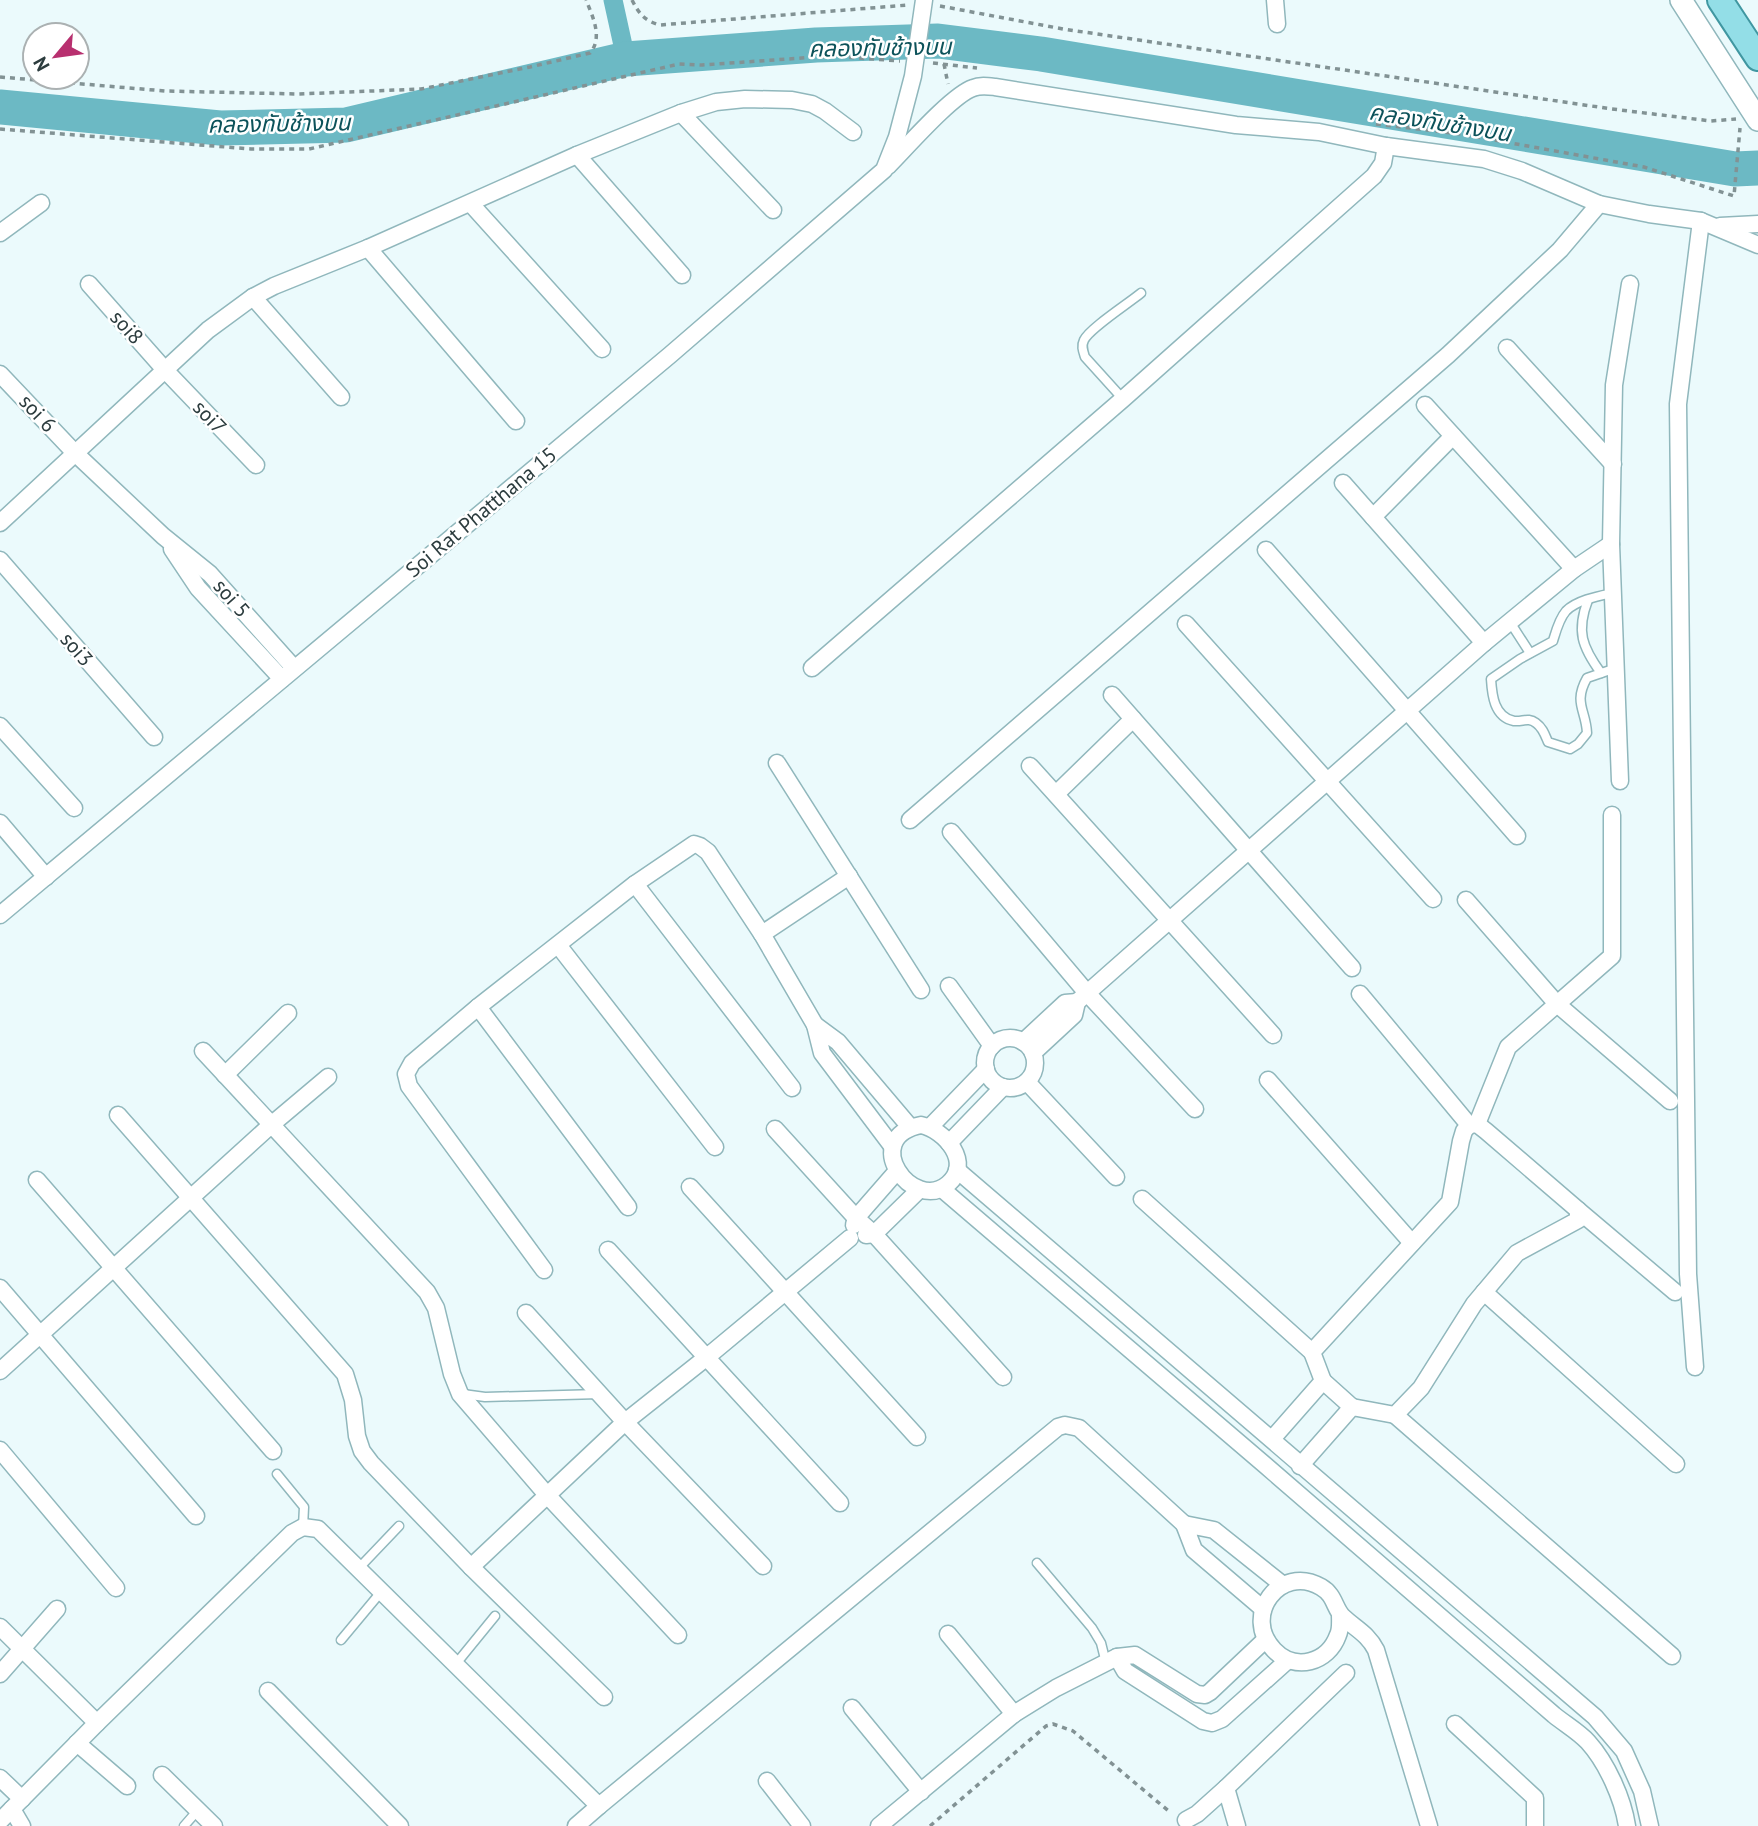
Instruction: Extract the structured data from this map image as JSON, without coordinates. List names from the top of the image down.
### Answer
{
  "streets": {
    "street": [
      "soi8",
      "soi 6",
      "soi7",
      "Soi Rat Phatthana 15",
      "soi 5",
      "soi3"
    ]
  },
  "crossings": [
    ["soi8", "soi7"],
    ["soi 6", "soi 5"],
    ["Soi Rat Phatthana 15", "soi 5"]
  ],
  "water": ["คลองทับช้างบน"],
  "north": "bottom left"
}
